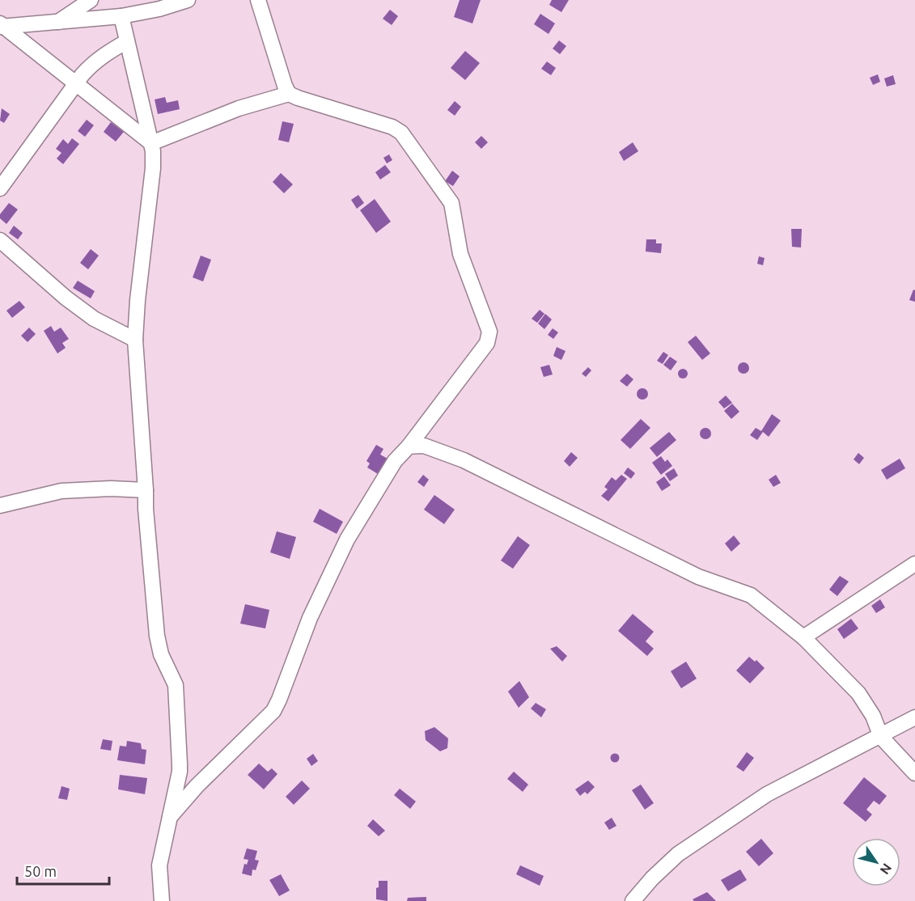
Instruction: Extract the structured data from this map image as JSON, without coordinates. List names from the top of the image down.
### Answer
{
  "scale_bar": "50 m",
  "north": "bottom right"
}
